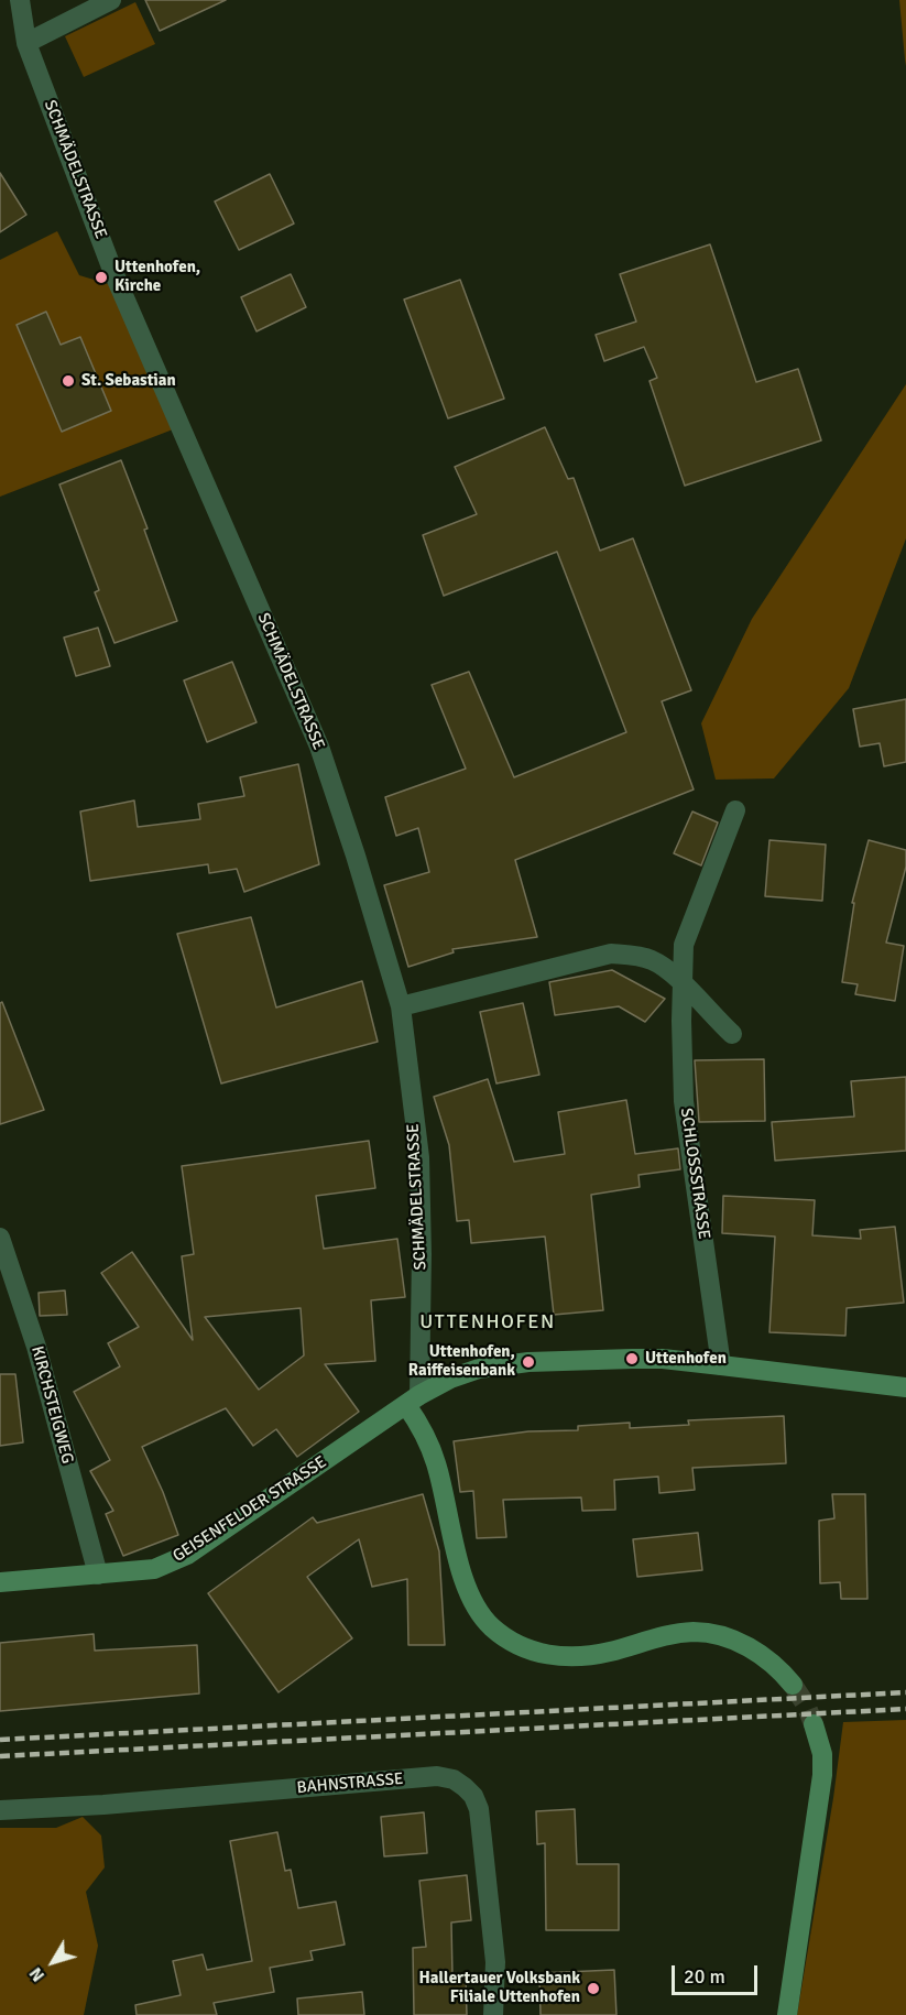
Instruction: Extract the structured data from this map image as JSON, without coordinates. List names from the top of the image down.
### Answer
{
  "streets": {
    "street": [
      "SCHMÄDELSTRASSE",
      "SCHLOSSSTRASSE",
      "KIRCHSTEIGWEG",
      "GEISENFELDER STRASSE",
      "BAHNSTRASSE"
    ]
  },
  "crossings": [
    ["SCHMÄDELSTRASSE", "GEISENFELDER STRASSE"],
    ["SCHLOSSSTRASSE", "GEISENFELDER STRASSE"],
    ["KIRCHSTEIGWEG", "GEISENFELDER STRASSE"]
  ],
  "districts": ["UTTENHOFEN"],
  "places": [
    "Uttenhofen, Kirche",
    "St. Sebastian",
    "Uttenhofen",
    "Uttenhofen, Raiffeisenbank",
    "Hallertauer Volksbank Filiale Uttenhofen"
  ],
  "scale_bar": "20 m",
  "north": "bottom left"
}
